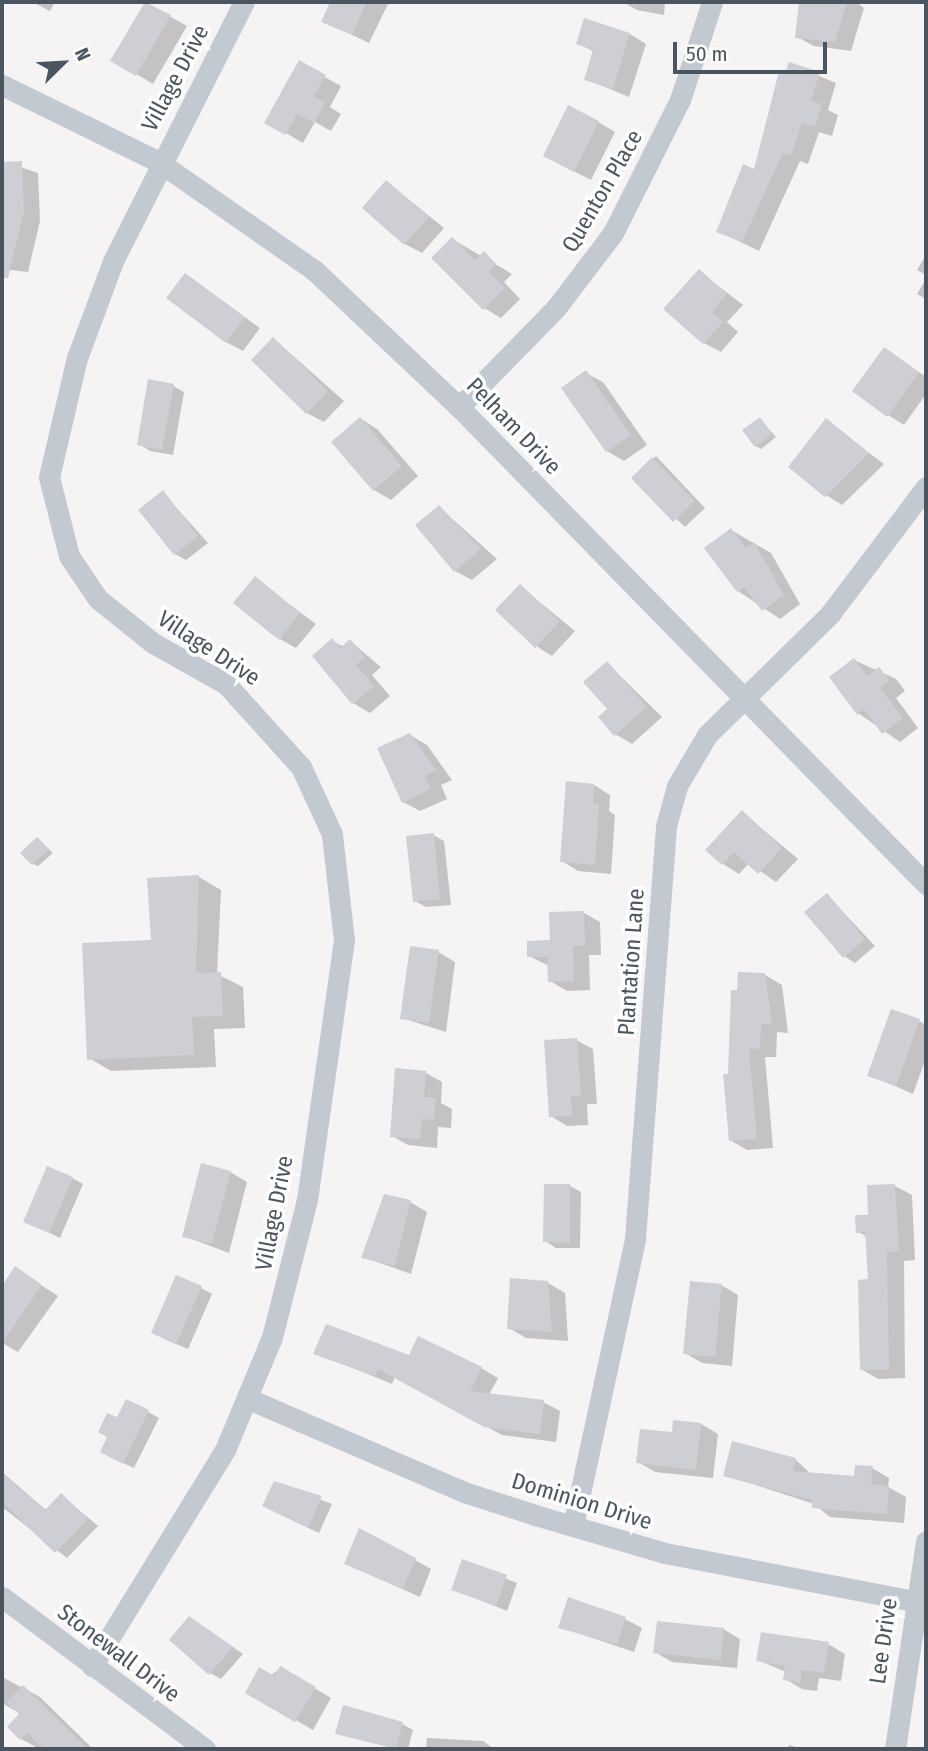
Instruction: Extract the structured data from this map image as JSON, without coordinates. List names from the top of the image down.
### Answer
{
  "streets": {
    "street": [
      "Village Drive",
      "Quenton Place",
      "Pelham Drive",
      "Plantation Lane",
      "Dominion Drive",
      "Lee Drive",
      "Stonewall Drive"
    ]
  },
  "crossings": [
    ["Village Drive", "Pelham Drive"],
    ["Village Drive", "Dominion Drive"],
    ["Village Drive", "Stonewall Drive"],
    ["Quenton Place", "Pelham Drive"],
    ["Pelham Drive", "Plantation Lane"],
    ["Plantation Lane", "Dominion Drive"],
    ["Dominion Drive", "Lee Drive"]
  ],
  "scale_bar": "50 m",
  "north": "top right"
}
